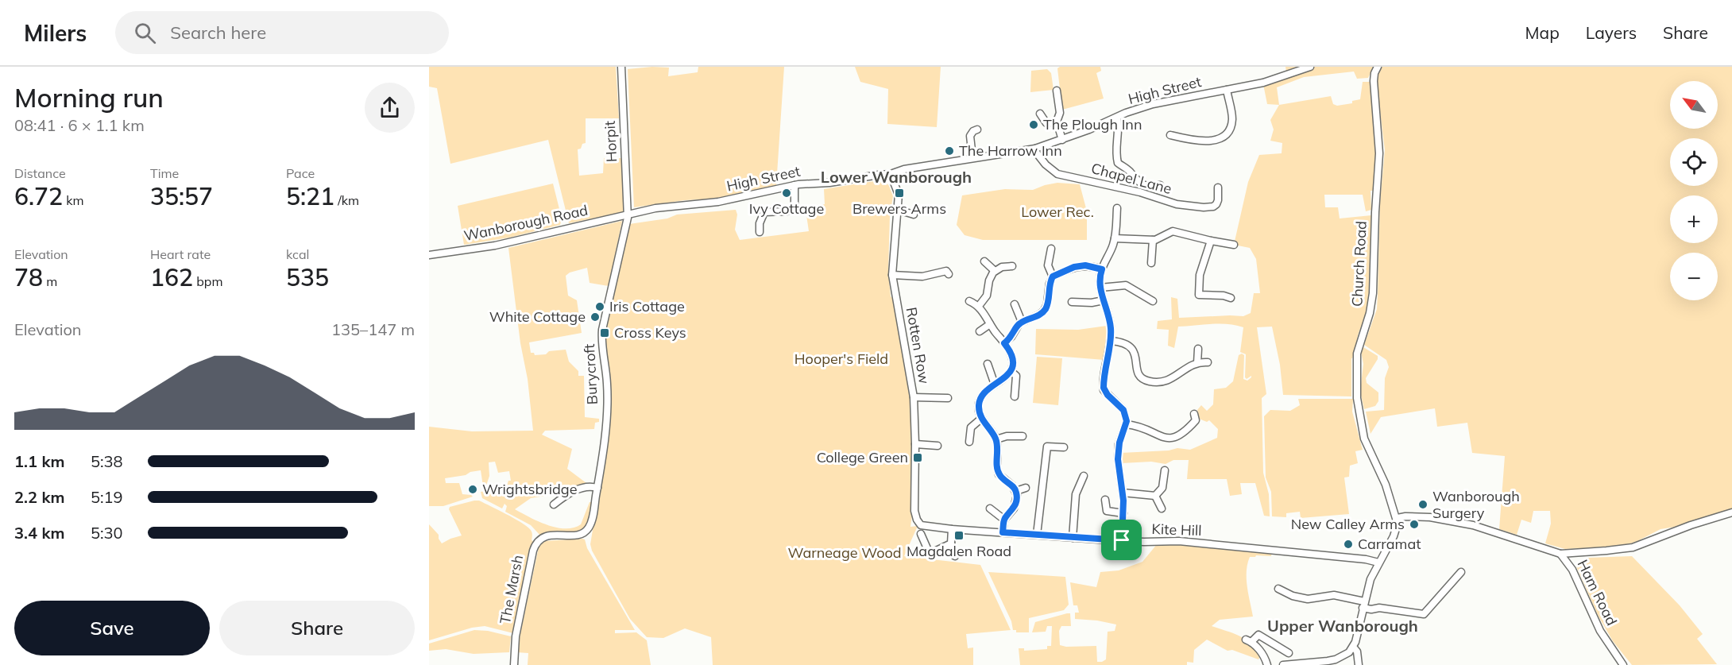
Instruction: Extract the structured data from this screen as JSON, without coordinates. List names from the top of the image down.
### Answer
{
  "streets": {
    "street": [
      "High Street",
      "Horpit",
      "Chapel Lane",
      "Wanborough Road",
      "Church Road",
      "Rotten Row",
      "Burycroft",
      "Kite Hill",
      "The Marsh",
      "Ham Road"
    ]
  },
  "crossings": [
    ["High Street", "Horpit"],
    ["High Street", "Chapel Lane"],
    ["High Street", "Wanborough Road"],
    ["High Street", "Rotten Row"],
    ["High Street", "Burycroft"],
    ["Horpit", "Wanborough Road"],
    ["Horpit", "Burycroft"],
    ["Wanborough Road", "Burycroft"],
    ["Church Road", "Ham Road"],
    ["Rotten Row", "Kite Hill"],
    ["Burycroft", "The Marsh"]
  ],
  "districts": ["Lower Wanborough", "Upper Wanborough"],
  "parks": ["Lower Rec.", "Hooper's Field", "Warneage Wood"],
  "places": {
    "other": [
      "The Plough Inn",
      "The Harrow Inn",
      "Ivy Cottage",
      "Iris Cottage",
      "White Cottage",
      "Wrightsbridge",
      "Wanborough Surgery",
      "New Calley Arms",
      "Carramat"
    ],
    "transit": [
      "Brewers Arms",
      "Cross Keys",
      "College Green",
      "Magdalen Road"
    ]
  },
  "north": "top left",
  "page": {
    "header": "Milers",
    "search": "Search here",
    "nav": ["Map", "Layers", "Share"],
    "heading": ["Morning run", "08:41 · 6 × 1.1 km"],
    "map_buttons": ["+", "−"],
    "stats": [
      ["Distance", "6.72 km"],
      ["Time", "35:57"],
      ["Pace", "5:21 /km"],
      ["Elevation", "78 m"],
      ["Heart rate", "162 bpm"],
      ["kcal", "535"]
    ],
    "chart": ["Elevation", "135–147 m"],
    "list": [
      {
        "name": "1.1 km",
        "note": "5:38"
      },
      {
        "name": "2.2 km",
        "note": "5:19"
      },
      {
        "name": "3.4 km",
        "note": "5:30"
      }
    ],
    "buttons": ["Save", "Share"]
  }
}
